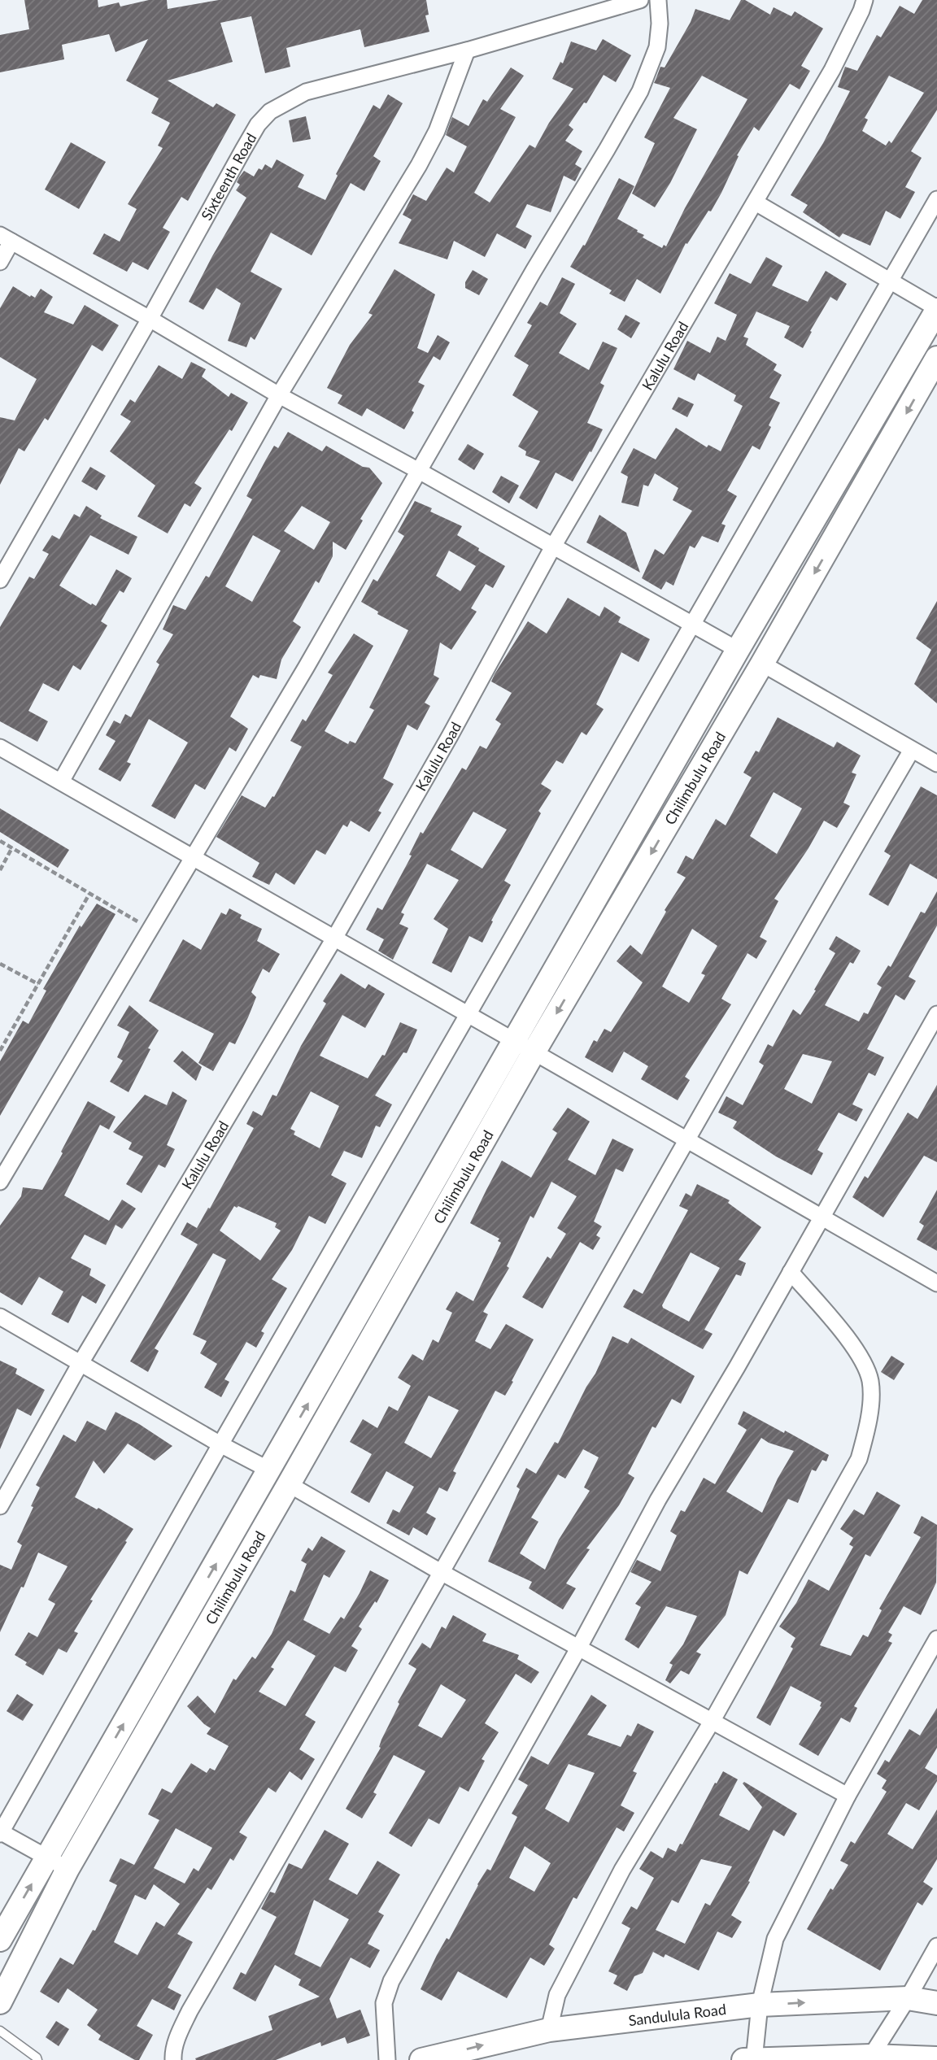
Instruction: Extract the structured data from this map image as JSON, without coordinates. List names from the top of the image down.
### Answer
{
  "streets": {
    "main road": ["Chilimbulu Road", "Sandulula Road"],
    "street": ["Sixteenth Road", "Kalulu Road"]
  }
}
